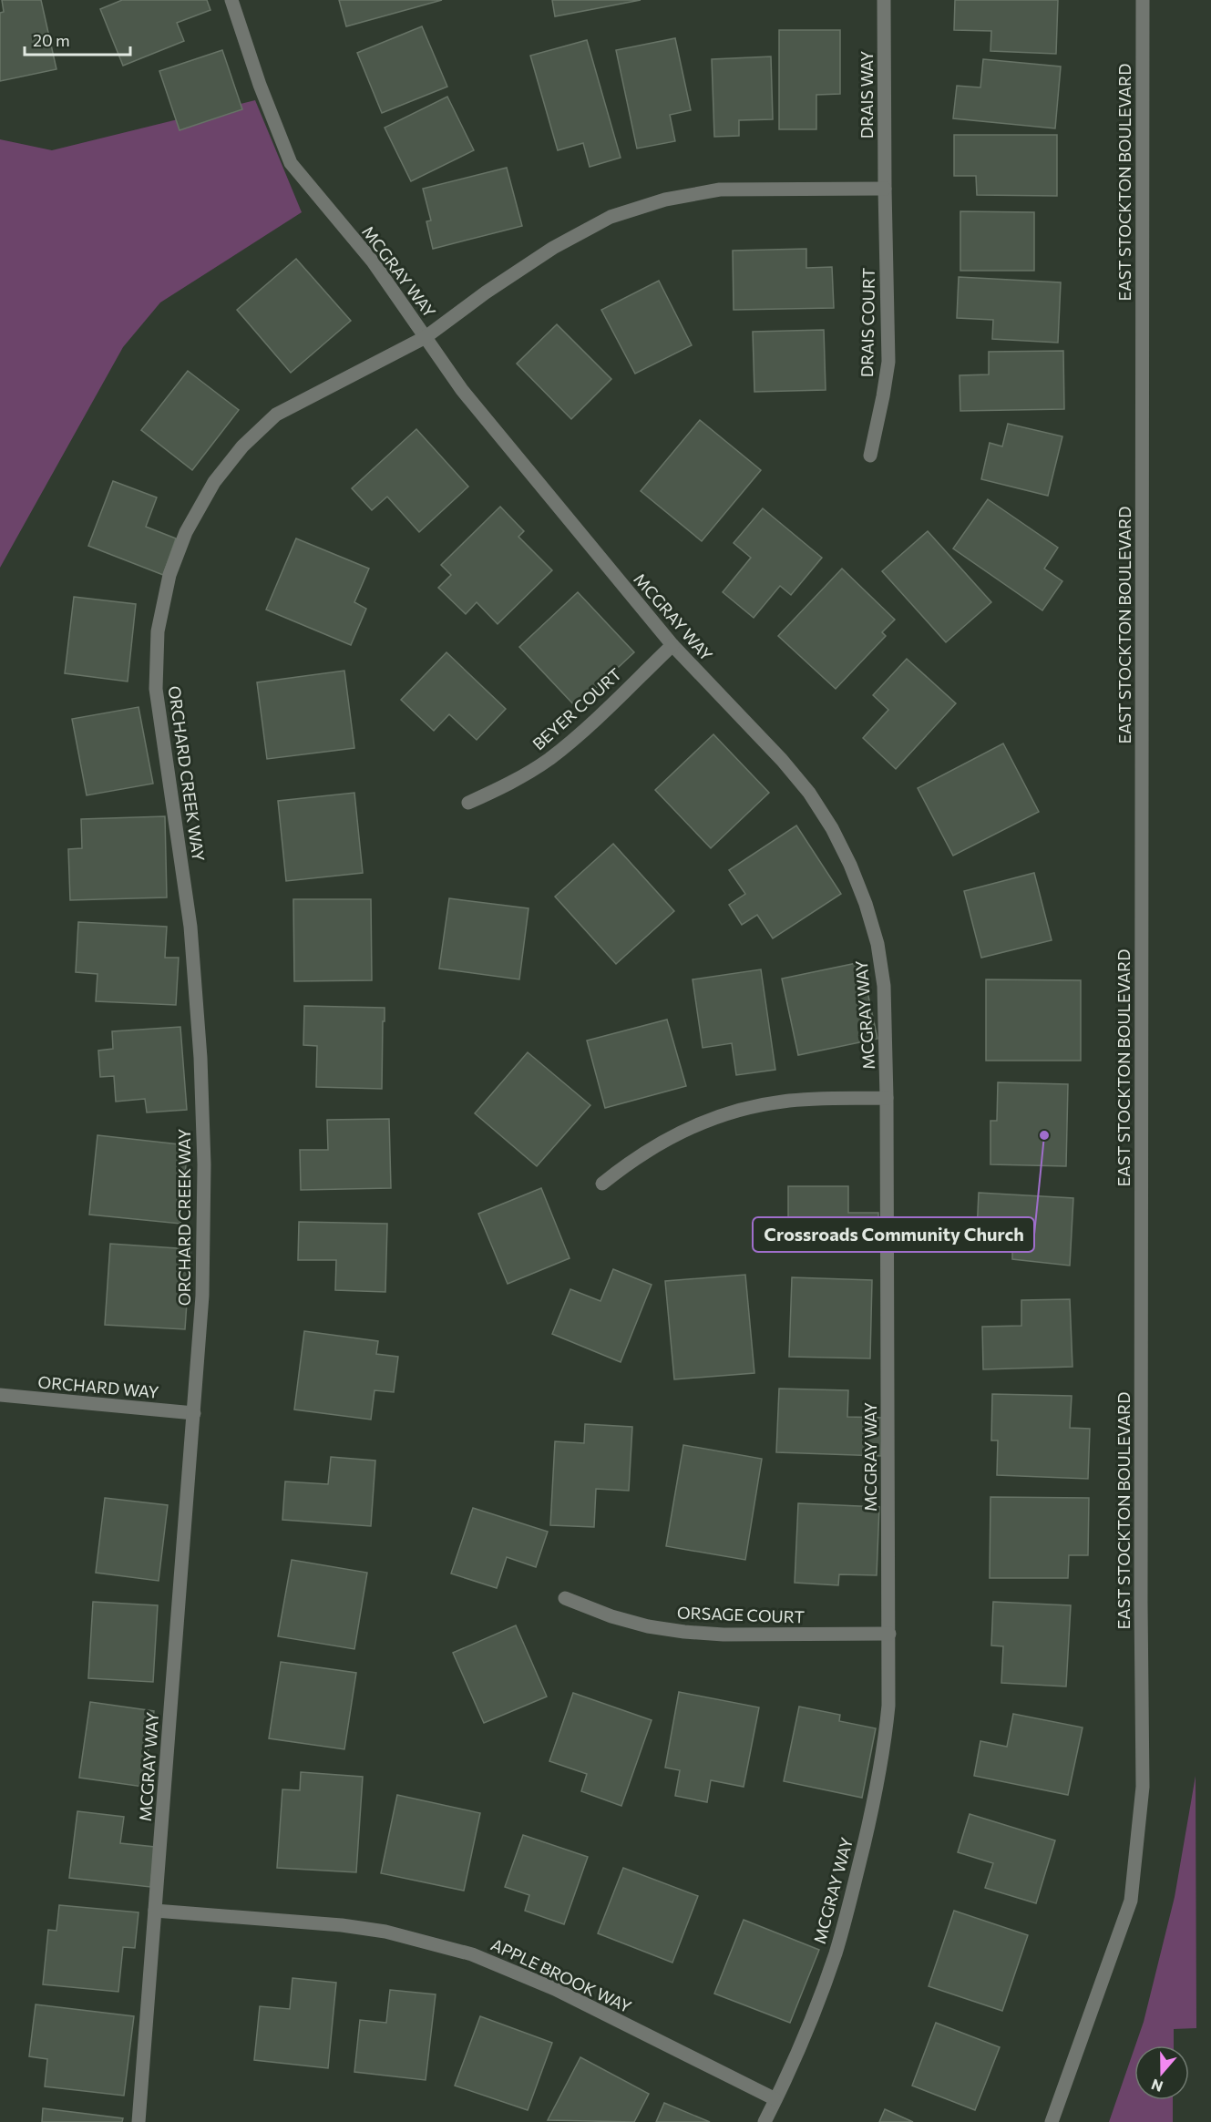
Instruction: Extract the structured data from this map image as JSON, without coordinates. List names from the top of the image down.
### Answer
{
  "streets": {
    "street": [
      "DRAIS WAY",
      "EAST STOCKTON BOULEVARD",
      "MCGRAY WAY",
      "DRAIS COURT",
      "BEYER COURT",
      "ORCHARD CREEK WAY",
      "ORCHARD WAY",
      "ORSAGE COURT",
      "APPLE BROOK WAY"
    ]
  },
  "crossings": [
    ["DRAIS WAY", "DRAIS COURT"],
    ["DRAIS WAY", "ORCHARD CREEK WAY"],
    ["MCGRAY WAY", "BEYER COURT"],
    ["MCGRAY WAY", "ORCHARD CREEK WAY"],
    ["MCGRAY WAY", "ORCHARD WAY"],
    ["MCGRAY WAY", "ORSAGE COURT"],
    ["MCGRAY WAY", "APPLE BROOK WAY"],
    ["DRAIS COURT", "ORCHARD CREEK WAY"],
    ["ORCHARD CREEK WAY", "ORCHARD WAY"]
  ],
  "places": ["Crossroads Community Church"],
  "scale_bar": "20 m",
  "north": "bottom"
}
